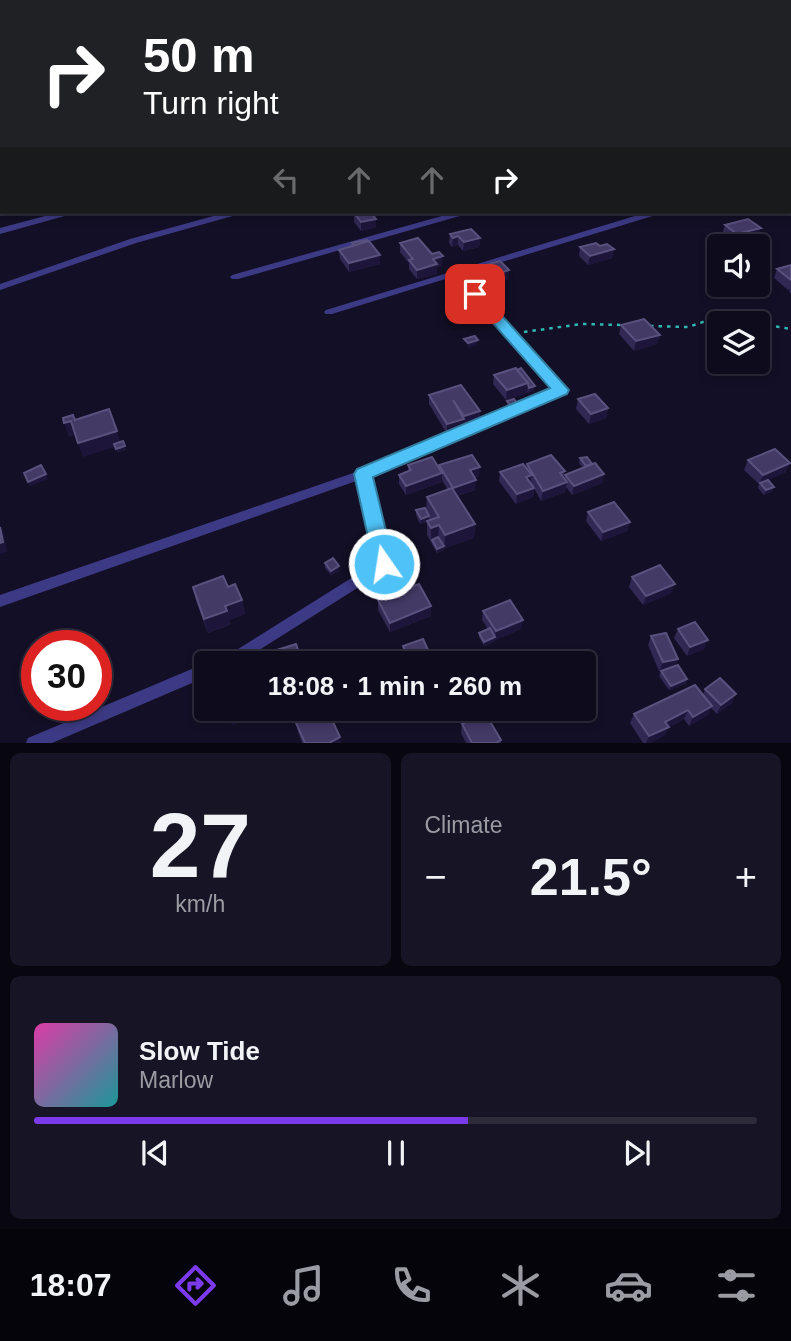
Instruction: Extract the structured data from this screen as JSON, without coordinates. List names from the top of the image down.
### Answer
{
  "page": {
    "turn": ["50 m", "Turn right"],
    "limit": "30",
    "trip": "18:08 · 1 min · 260 m",
    "tile": [
      ["27", "km/h"],
      "Climate"
    ],
    "heat": ["−", "21.5°", "+"],
    "song": ["Slow Tide", "Marlow"],
    "tabs": "18:07"
  }
}
